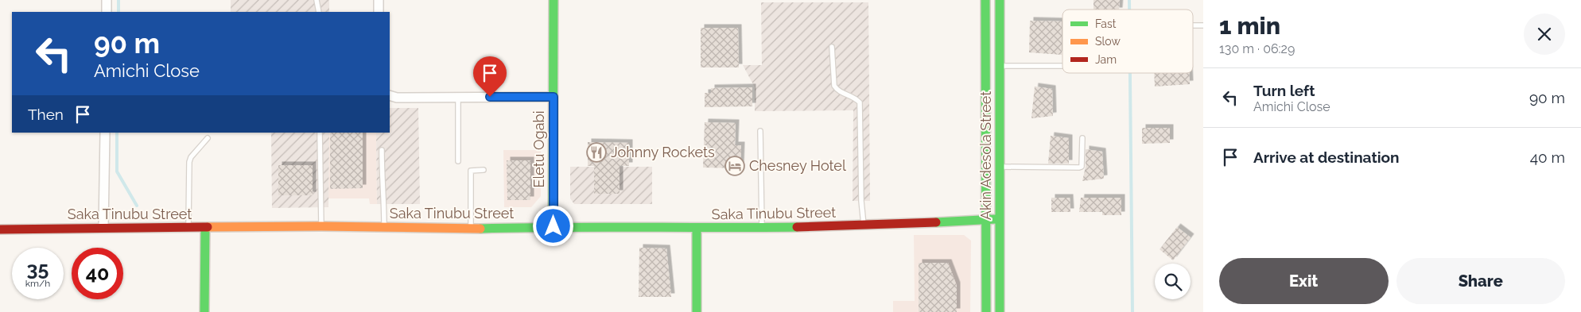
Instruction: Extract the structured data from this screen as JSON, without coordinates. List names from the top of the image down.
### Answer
{
  "streets": {
    "street": ["Eletu Ogabi", "Akin Adesola Street", "Saka Tinubu Street"]
  },
  "crossings": [
    ["Eletu Ogabi", "Saka Tinubu Street"],
    ["Akin Adesola Street", "Saka Tinubu Street"]
  ],
  "places": {
    "restaurant": ["Johnny Rockets"],
    "hotel": ["Chesney Hotel"]
  },
  "legend": ["Fast", "Slow", "Jam"],
  "page": {
    "heading": ["1 min", "130 m · 06:29"],
    "turn": ["90 m", "Amichi Close"],
    "list": [
      {
        "name": "Turn left",
        "note": "Amichi Close",
        "value": "90 m"
      },
      {
        "name": "Arrive at destination",
        "value": "40 m"
      }
    ],
    "then": "Then",
    "speed": "35 km/h",
    "limit": "40",
    "buttons": ["Exit", "Share"]
  }
}
